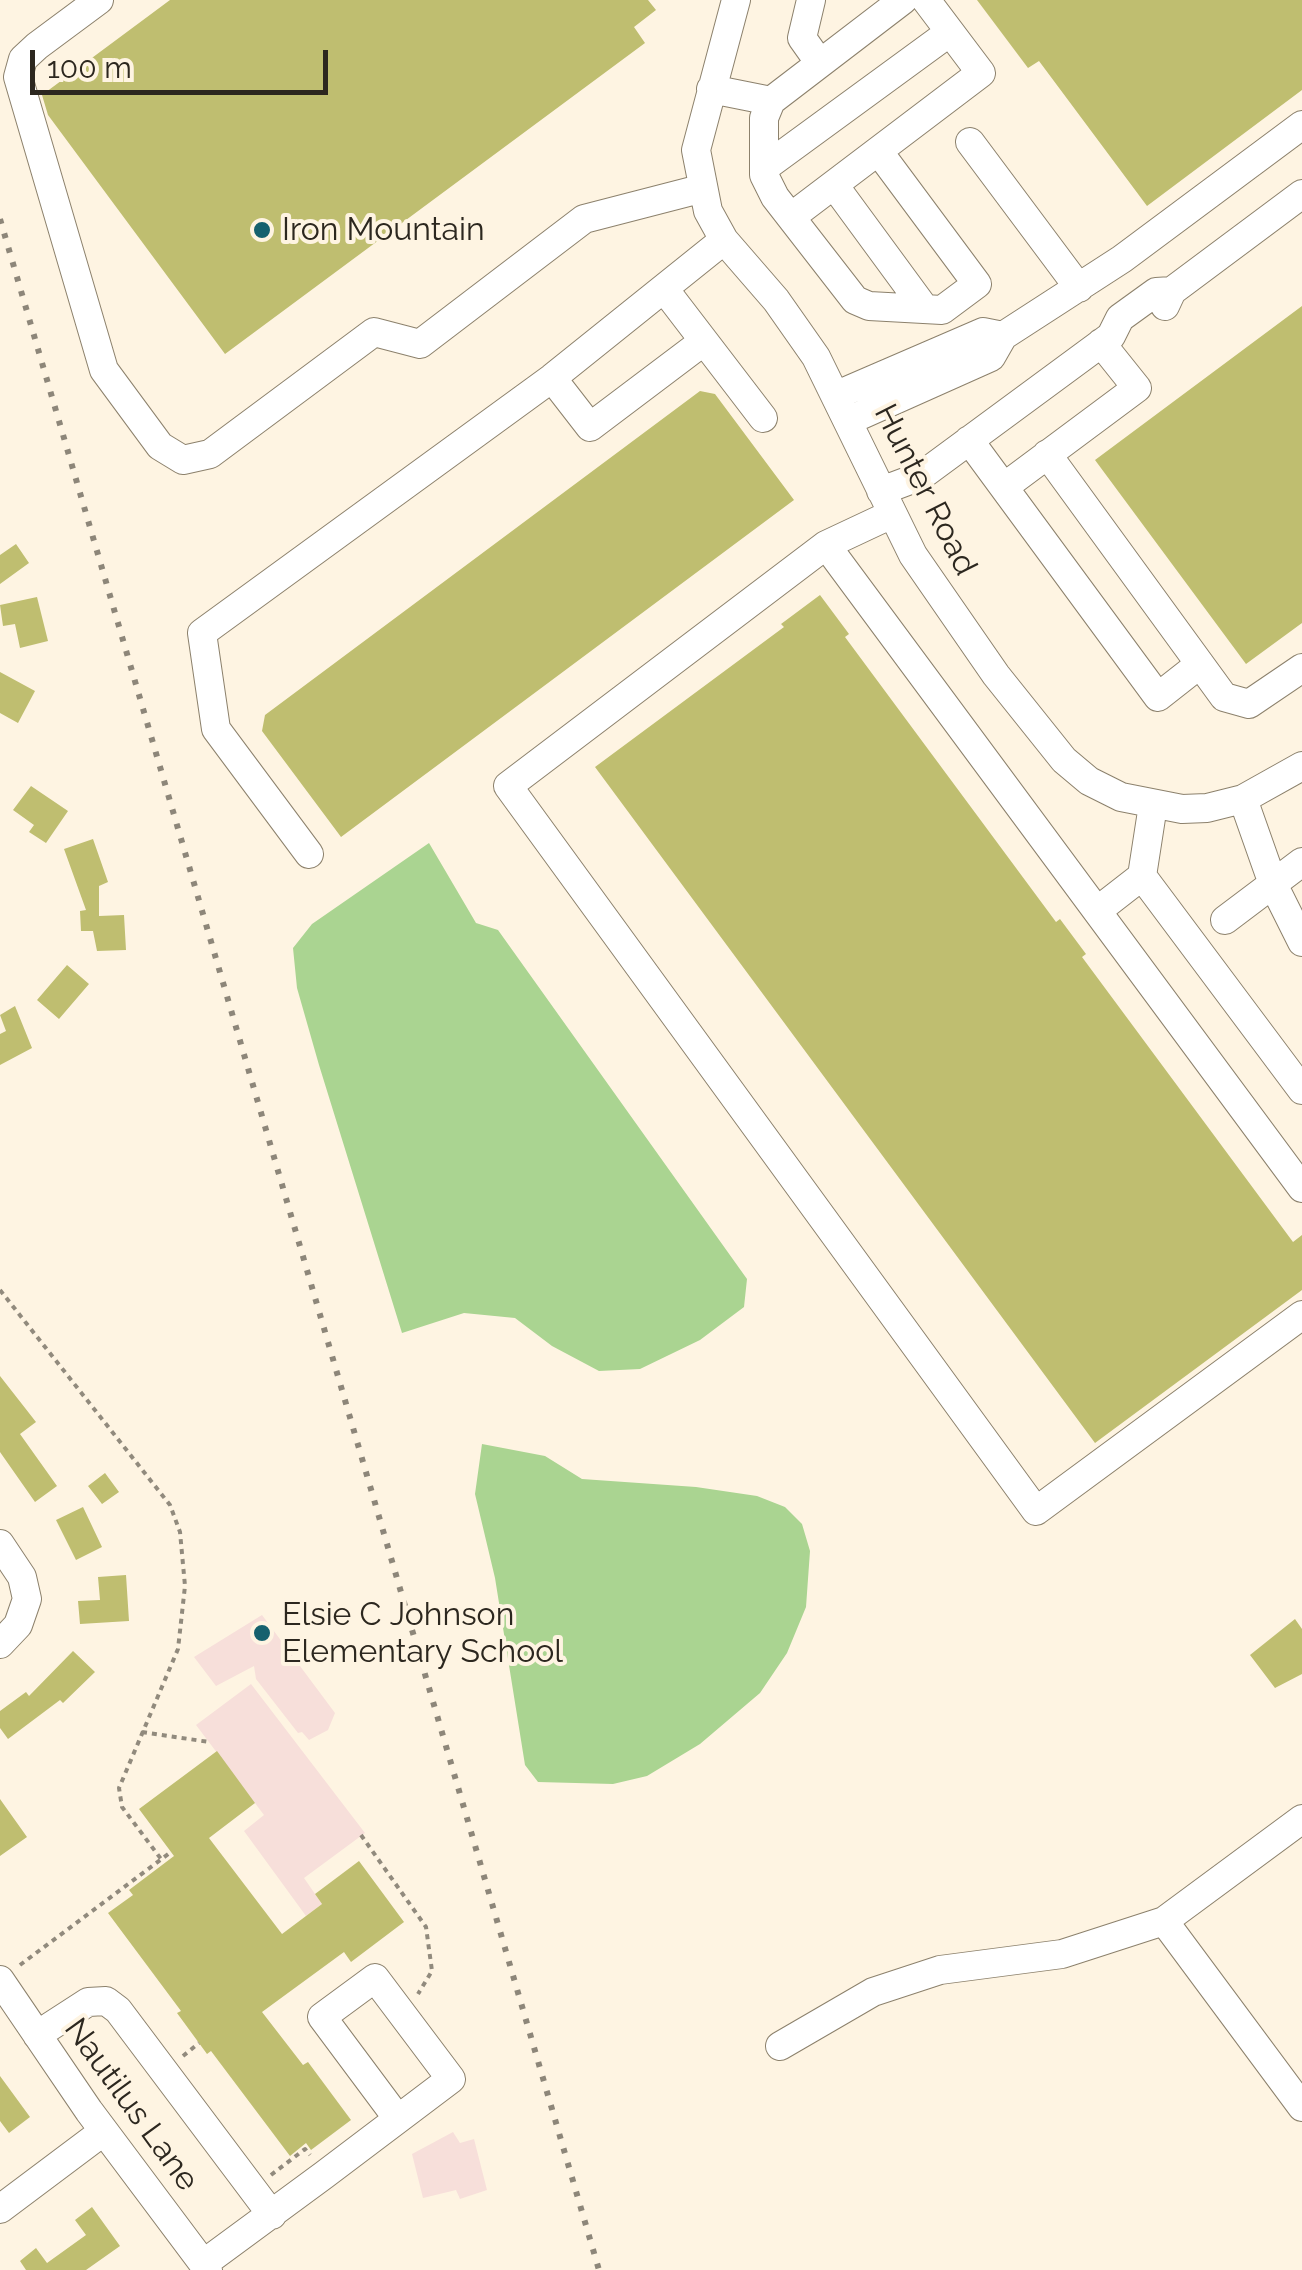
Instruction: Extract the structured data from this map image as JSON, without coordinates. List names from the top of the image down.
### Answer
{
  "streets": {
    "street": ["Hunter Road", "Nautilus Lane"]
  },
  "places": ["Iron Mountain", "Elsie C Johnson Elementary School"],
  "scale_bar": "100 m"
}
